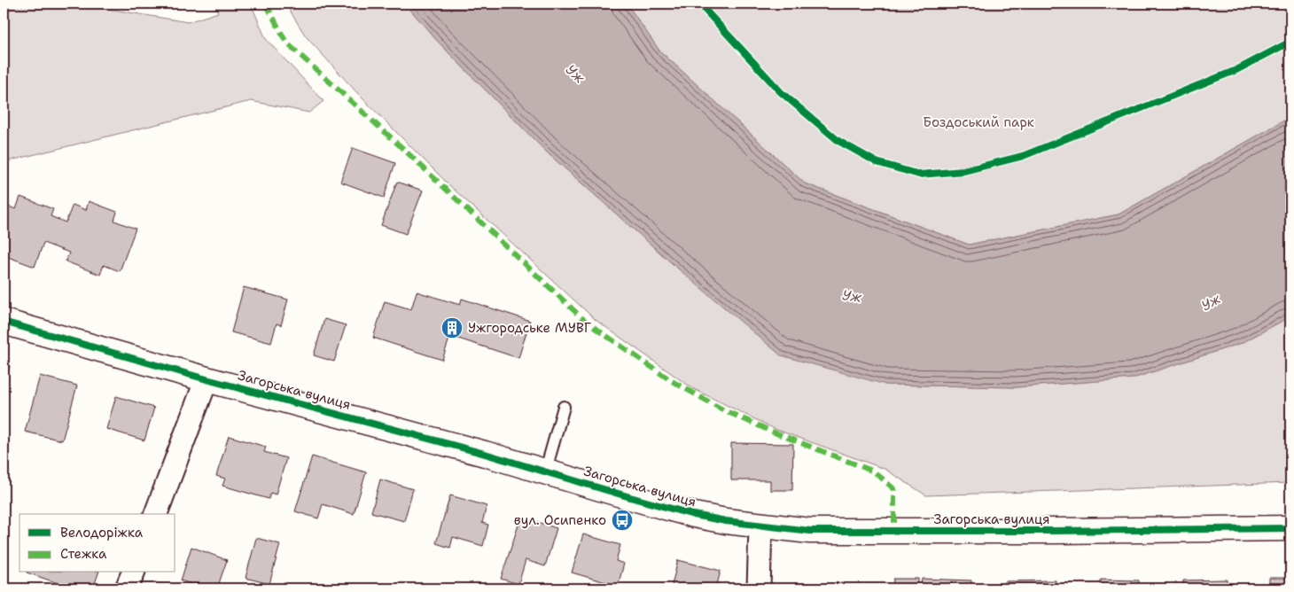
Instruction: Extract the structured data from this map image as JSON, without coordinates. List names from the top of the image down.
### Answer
{
  "streets": {
    "street": ["Загорська вулиця"]
  },
  "water": ["Уж"],
  "parks": ["Боздоський парк"],
  "places": {
    "building": ["Ужгородське МУВГ"],
    "bus stop": ["вул. Осипенко"]
  },
  "legend": ["Велодоріжка", "Стежка"]
}
